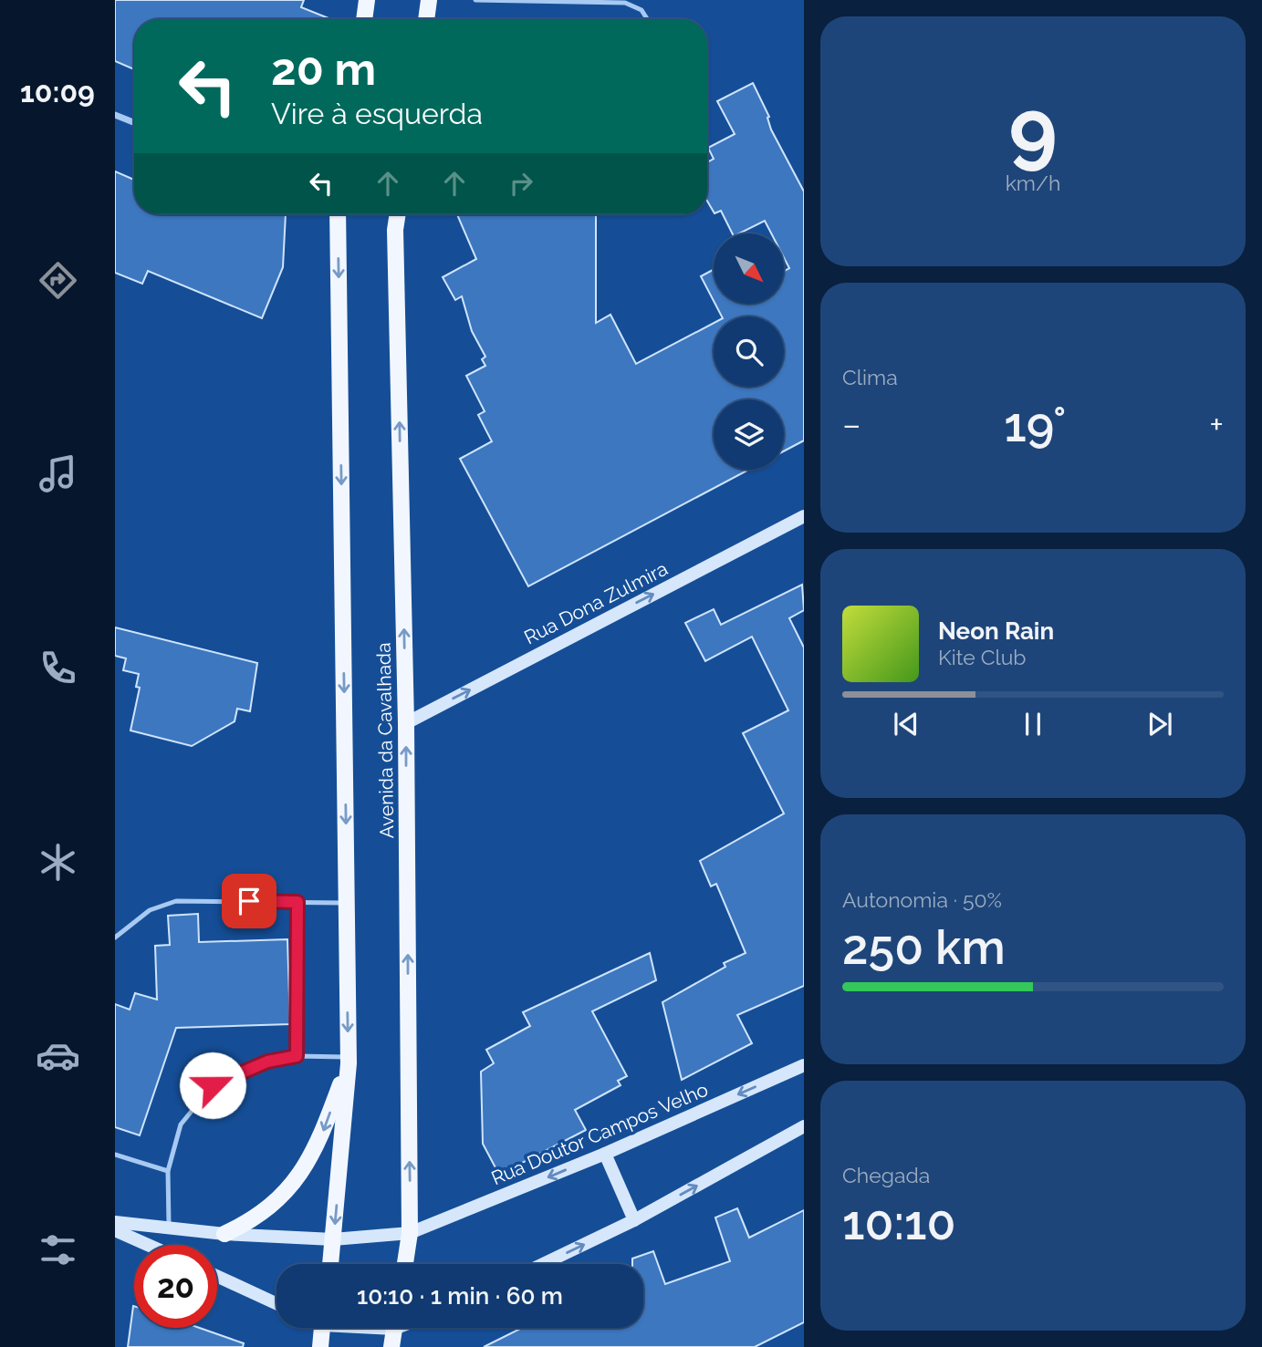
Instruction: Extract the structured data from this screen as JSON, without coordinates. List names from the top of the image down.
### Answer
{
  "streets": {
    "main road": ["Rua Dona Zulmira", "Avenida da Cavalhada", "Rua Doutor Campos Velho"]
  },
  "crossings": [
    ["Rua Dona Zulmira", "Avenida da Cavalhada"],
    ["Avenida da Cavalhada", "Rua Doutor Campos Velho"]
  ],
  "one_way": ["Rua Dona Zulmira"],
  "north": "bottom right",
  "page": {
    "tabs": "10:09",
    "tile": [
      ["9", "km/h"],
      "Clima",
      ["Autonomia · 50%", "250 km"],
      ["Chegada", "10:10"]
    ],
    "turn": ["20 m", "Vire à esquerda"],
    "heat": ["−", "19°", "+"],
    "song": ["Neon Rain", "Kite Club"],
    "limit": "20",
    "trip": "10:10 · 1 min · 60 m"
  }
}
